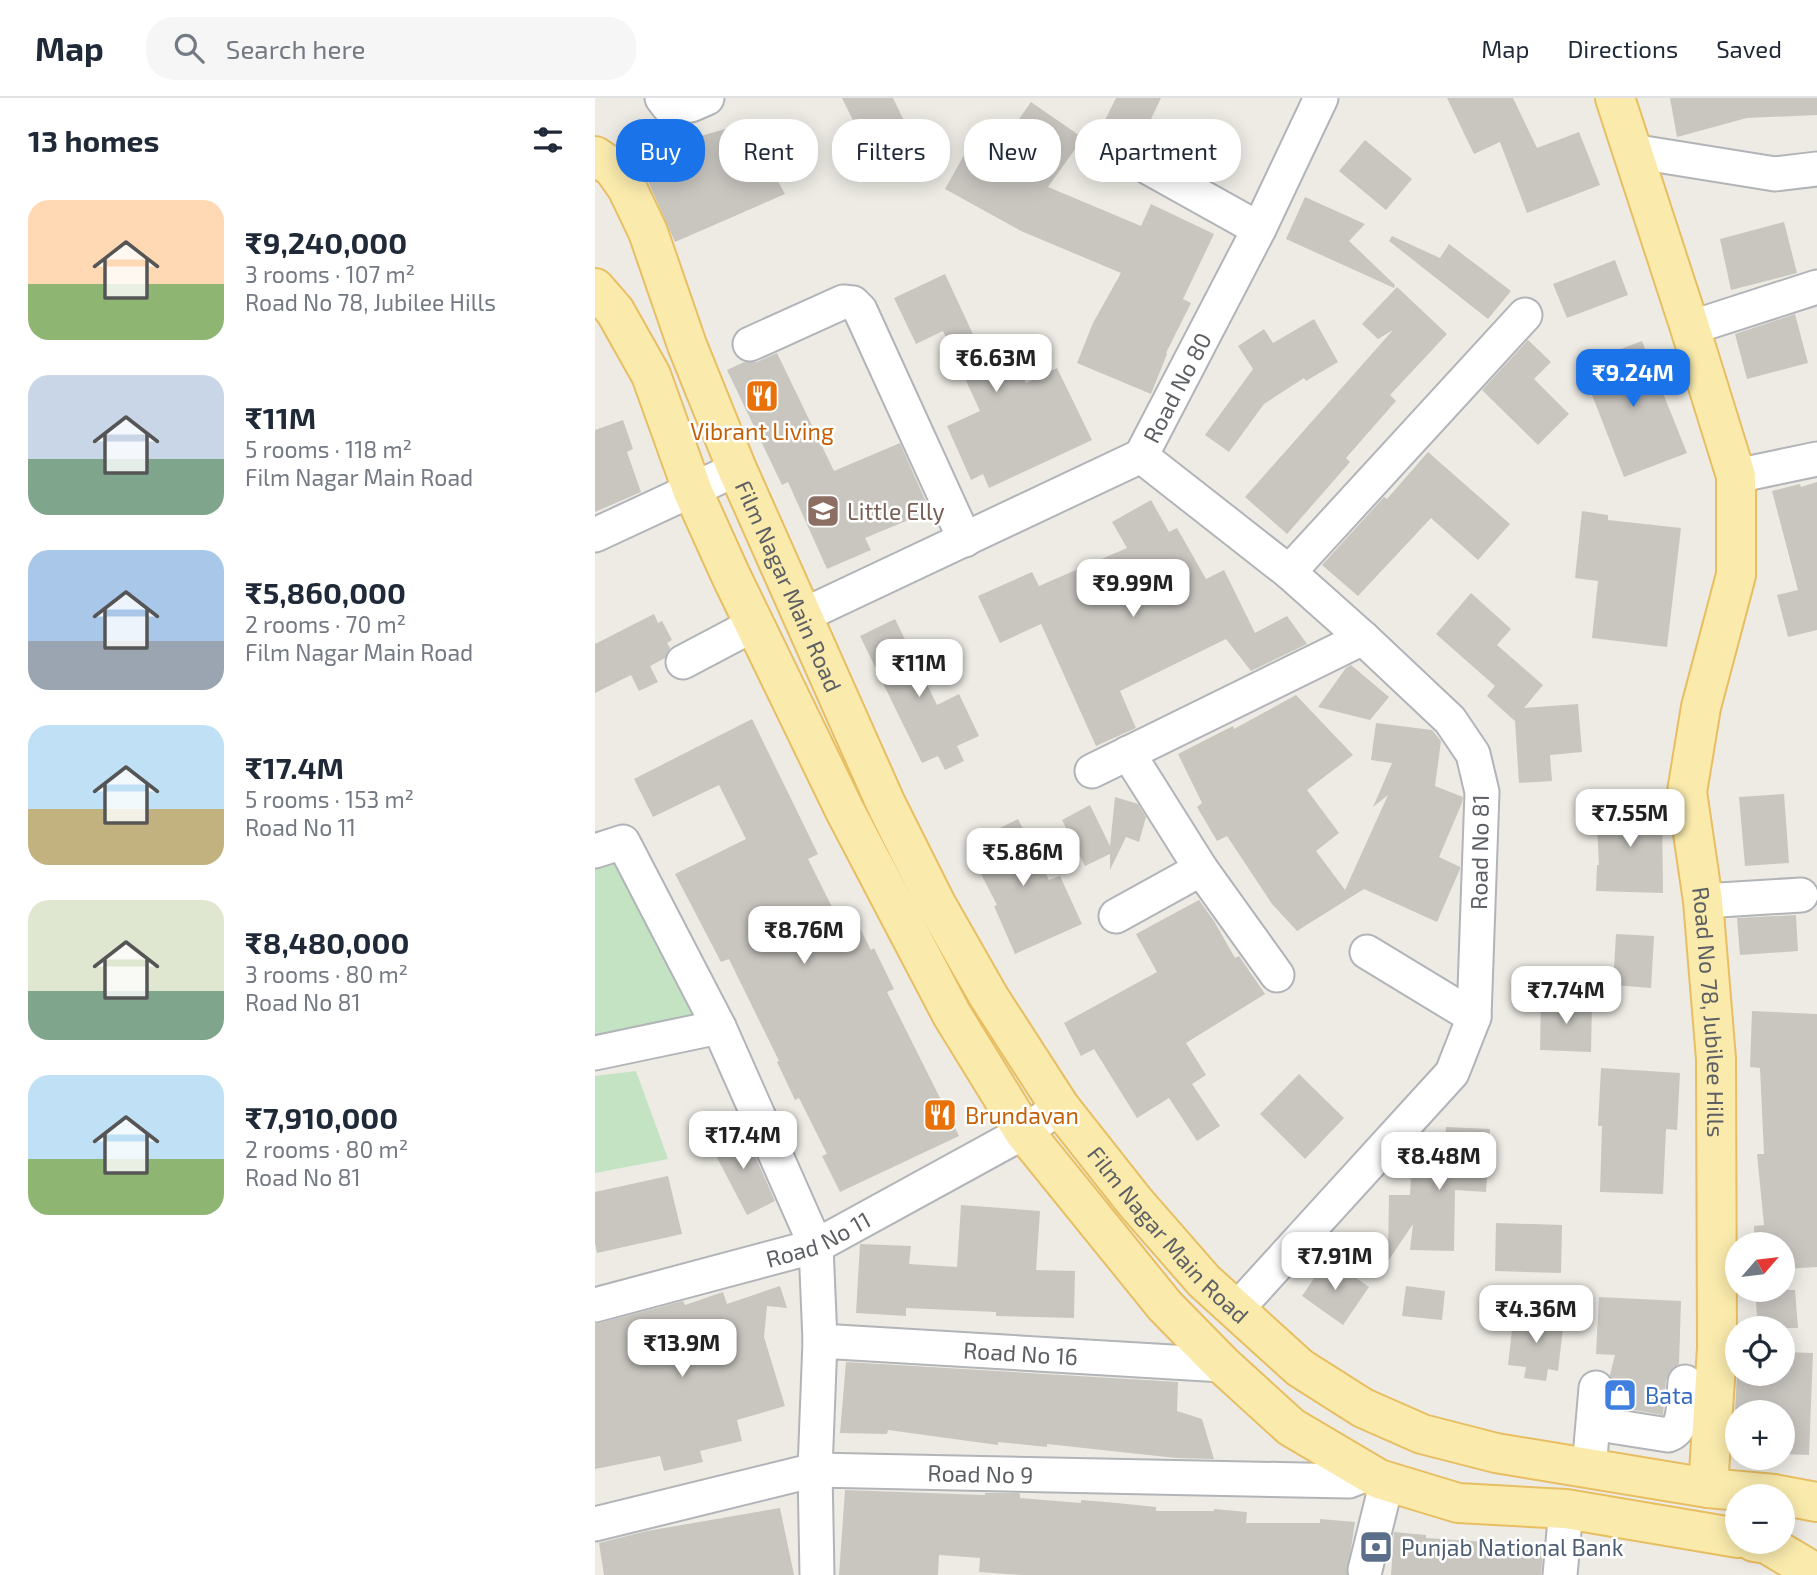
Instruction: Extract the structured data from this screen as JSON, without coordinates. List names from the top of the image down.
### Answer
{
  "streets": {
    "main road": ["Film Nagar Main Road", "Road No 78, Jubilee Hills"],
    "street": [
      "Road No 80",
      "Road No 81",
      "Road No 11",
      "Road No 16",
      "Road No 9"
    ]
  },
  "crossings": [
    ["Road No 80", "Film Nagar Main Road"],
    ["Road No 80", "Road No 81"],
    ["Film Nagar Main Road", "Road No 81"],
    ["Film Nagar Main Road", "Road No 78, Jubilee Hills"],
    ["Film Nagar Main Road", "Road No 11"],
    ["Film Nagar Main Road", "Road No 16"],
    ["Film Nagar Main Road", "Road No 9"]
  ],
  "places": {
    "restaurant": ["Vibrant Living", "Brundavan"],
    "school or university": ["Little Elly"],
    "shop": ["Bata"],
    "bank": ["Punjab National Bank"]
  },
  "north": "top right",
  "page": {
    "header": "Map",
    "search": "Search here",
    "nav": ["Map", "Directions", "Saved"],
    "heading": "13 homes",
    "chip": [
      "Buy",
      "Rent",
      "Filters",
      "New",
      "Apartment"
    ],
    "list": [
      {
        "name": "₹9,240,000",
        "note": "3 rooms · 107 m² · Road No 78, Jubilee Hills"
      },
      {
        "name": "₹11M",
        "note": "5 rooms · 118 m² · Film Nagar Main Road"
      },
      {
        "name": "₹5,860,000",
        "note": "2 rooms · 70 m² · Film Nagar Main Road"
      },
      {
        "name": "₹17.4M",
        "note": "5 rooms · 153 m² · Road No 11"
      },
      {
        "name": "₹8,480,000",
        "note": "3 rooms · 80 m² · Road No 81"
      },
      {
        "name": "₹7,910,000",
        "note": "2 rooms · 80 m² · Road No 81"
      }
    ],
    "price": [
      "₹6.63M",
      "₹9.24M",
      "₹9.99M",
      "₹11M",
      "₹7.55M",
      "₹5.86M",
      "₹8.76M",
      "₹7.74M",
      "₹17.4M",
      "₹8.48M",
      "₹7.91M",
      "₹4.36M",
      "₹13.9M"
    ],
    "map_buttons": ["+", "−"]
  }
}
